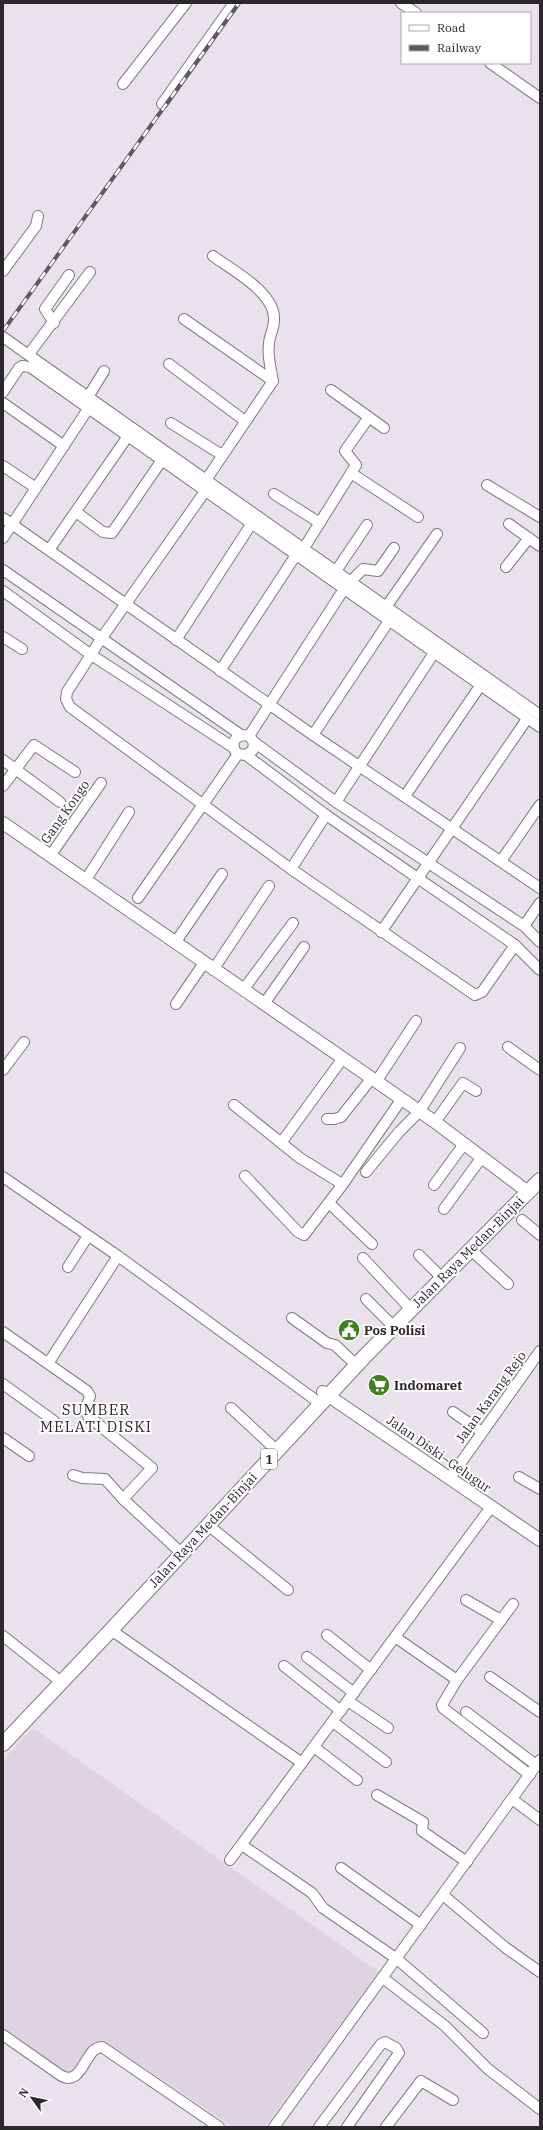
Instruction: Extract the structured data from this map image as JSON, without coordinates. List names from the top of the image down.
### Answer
{
  "streets": {
    "highway": ["Jalan Raya Medan-Binjai", "1"],
    "main road": ["Jalan Diski–Gelugur"],
    "street": ["Gang Kongo", "Jalan Karang Rejo"]
  },
  "crossings": [
    ["Jalan Raya Medan-Binjai", "Jalan Diski–Gelugur"],
    ["Jalan Karang Rejo", "Jalan Diski–Gelugur"]
  ],
  "districts": ["SUMBER MELATI DISKI"],
  "places": {
    "public building": ["Pos Polisi"],
    "supermarket": ["Indomaret"]
  },
  "legend": ["Road", "Railway"],
  "north": "top left"
}
